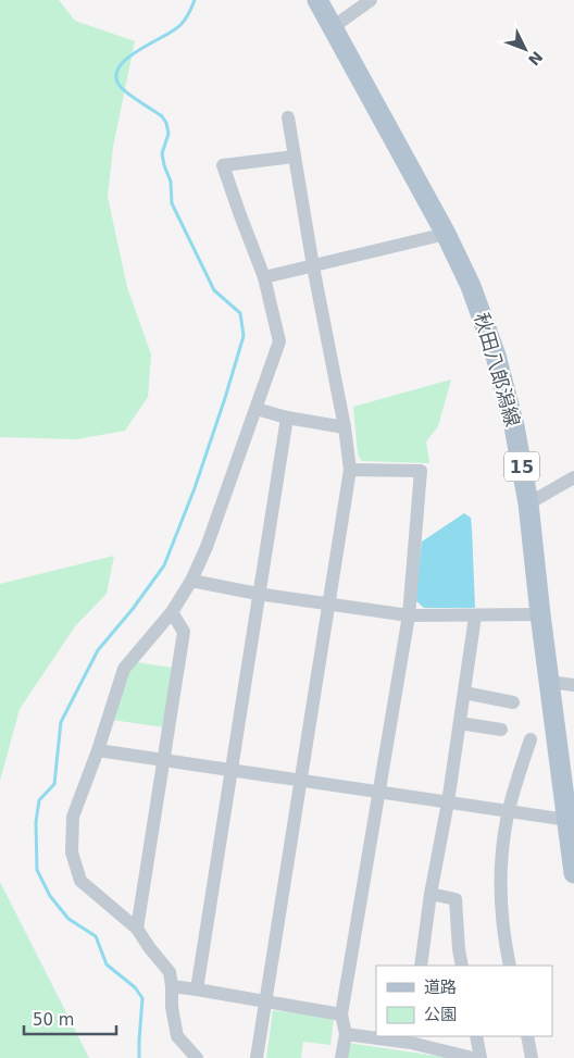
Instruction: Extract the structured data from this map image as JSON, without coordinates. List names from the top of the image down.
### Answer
{
  "streets": {
    "main road": ["秋田八郎潟線", "15"]
  },
  "legend": ["道路", "公園"],
  "scale_bar": "50 m",
  "north": "bottom right"
}
